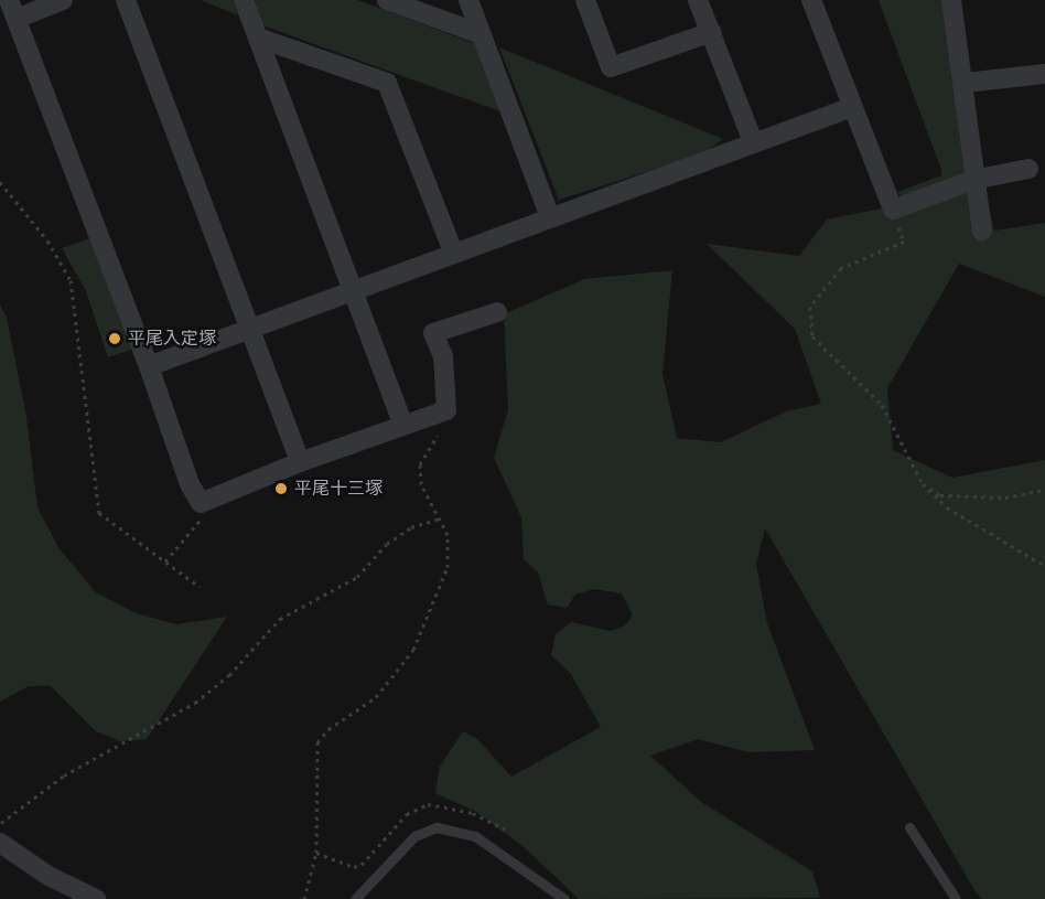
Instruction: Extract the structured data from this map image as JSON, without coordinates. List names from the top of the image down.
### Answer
{
  "places": ["平尾入定塚", "平尾十三塚"]
}
